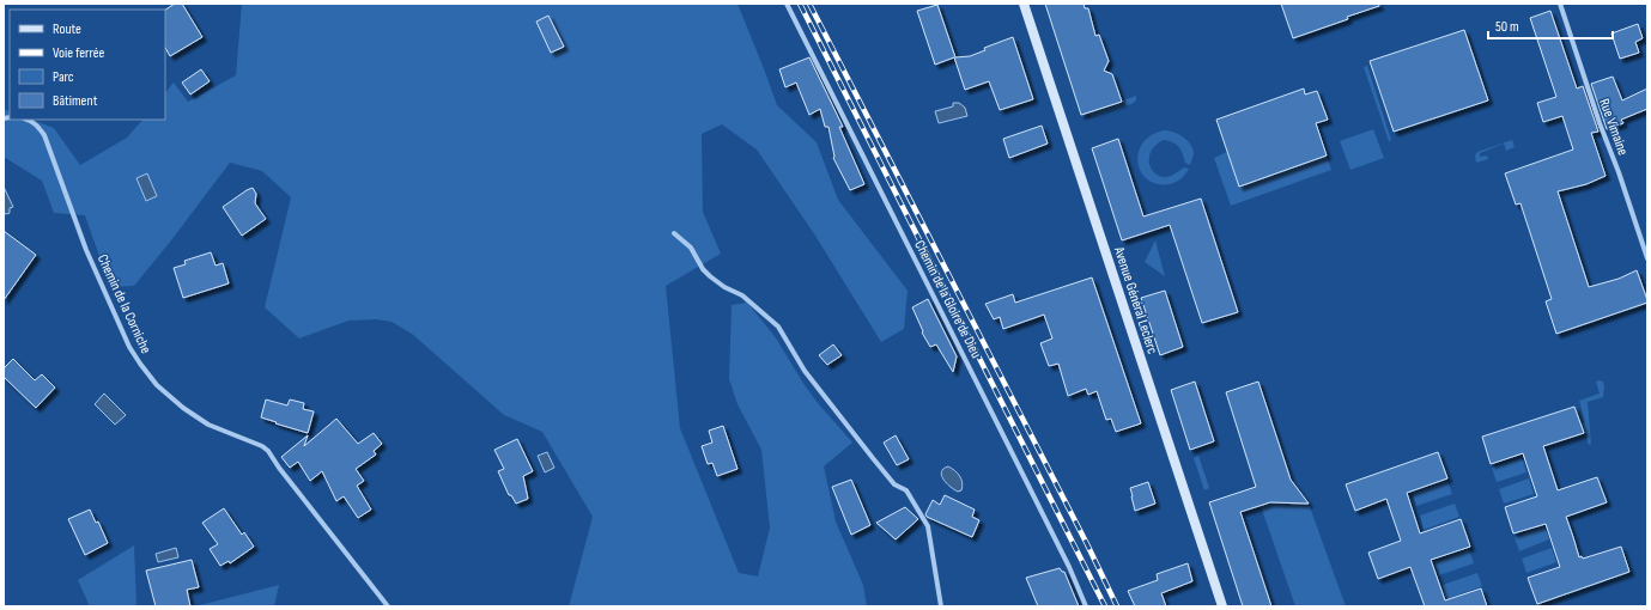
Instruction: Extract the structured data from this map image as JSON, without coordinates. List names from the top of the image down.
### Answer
{
  "streets": {
    "main road": ["Avenue Général Leclerc"],
    "street": ["Rue Vimaine", "Chemin de la Gloire de Dieu", "Chemin de la Corniche"]
  },
  "legend": [
    "Route",
    "Voie ferrée",
    "Parc",
    "Bâtiment"
  ],
  "scale_bar": "50 m"
}
